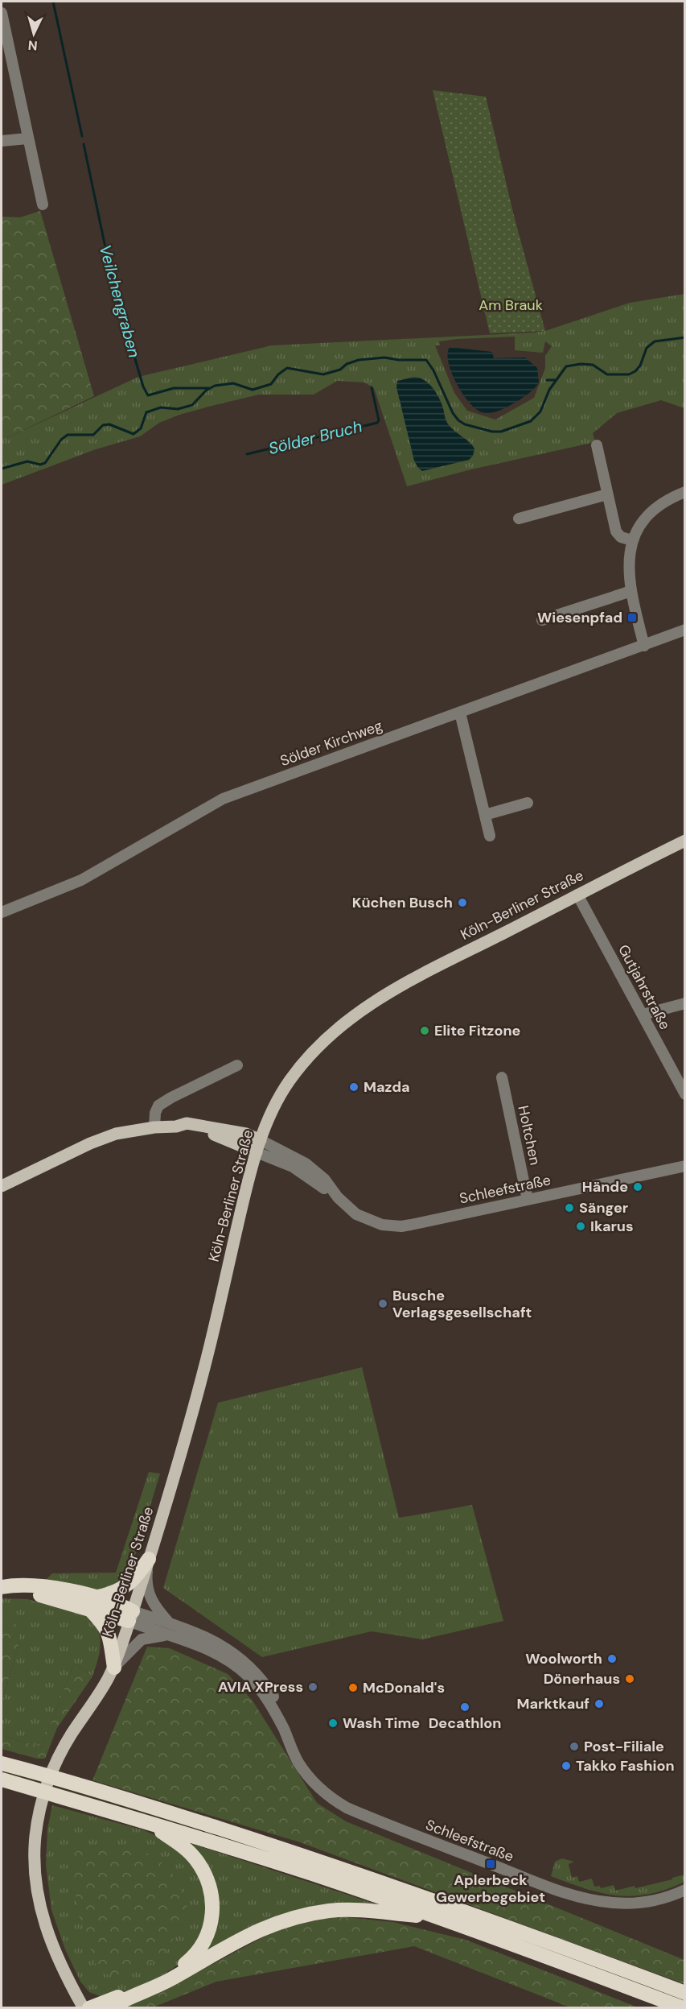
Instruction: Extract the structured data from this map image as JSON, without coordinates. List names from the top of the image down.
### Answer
{
  "streets": {
    "main road": ["Köln-Berliner Straße"],
    "street": [
      "Sölder Kirchweg",
      "Gutjahrstraße",
      "Holtchen",
      "Schleefstraße"
    ]
  },
  "crossings": [
    ["Köln-Berliner Straße", "Gutjahrstraße"],
    ["Köln-Berliner Straße", "Schleefstraße"],
    ["Holtchen", "Schleefstraße"]
  ],
  "water": ["Veilchengraben", "Sölder Bruch"],
  "parks": ["Am Brauk"],
  "places": {
    "transit": ["Wiesenpfad", "Aplerbeck Gewerbegebiet"],
    "other": [
      "Küchen Busch",
      "Elite Fitzone",
      "Mazda",
      "Hände",
      "Sänger",
      "Ikarus",
      "Busche Verlagsgesellschaft",
      "Woolworth",
      "Dönerhaus",
      "AVIA XPress",
      "McDonald's",
      "Marktkauf",
      "Decathlon",
      "Wash Time",
      "Post-Filiale",
      "Takko Fashion"
    ]
  },
  "north": "bottom"
}
